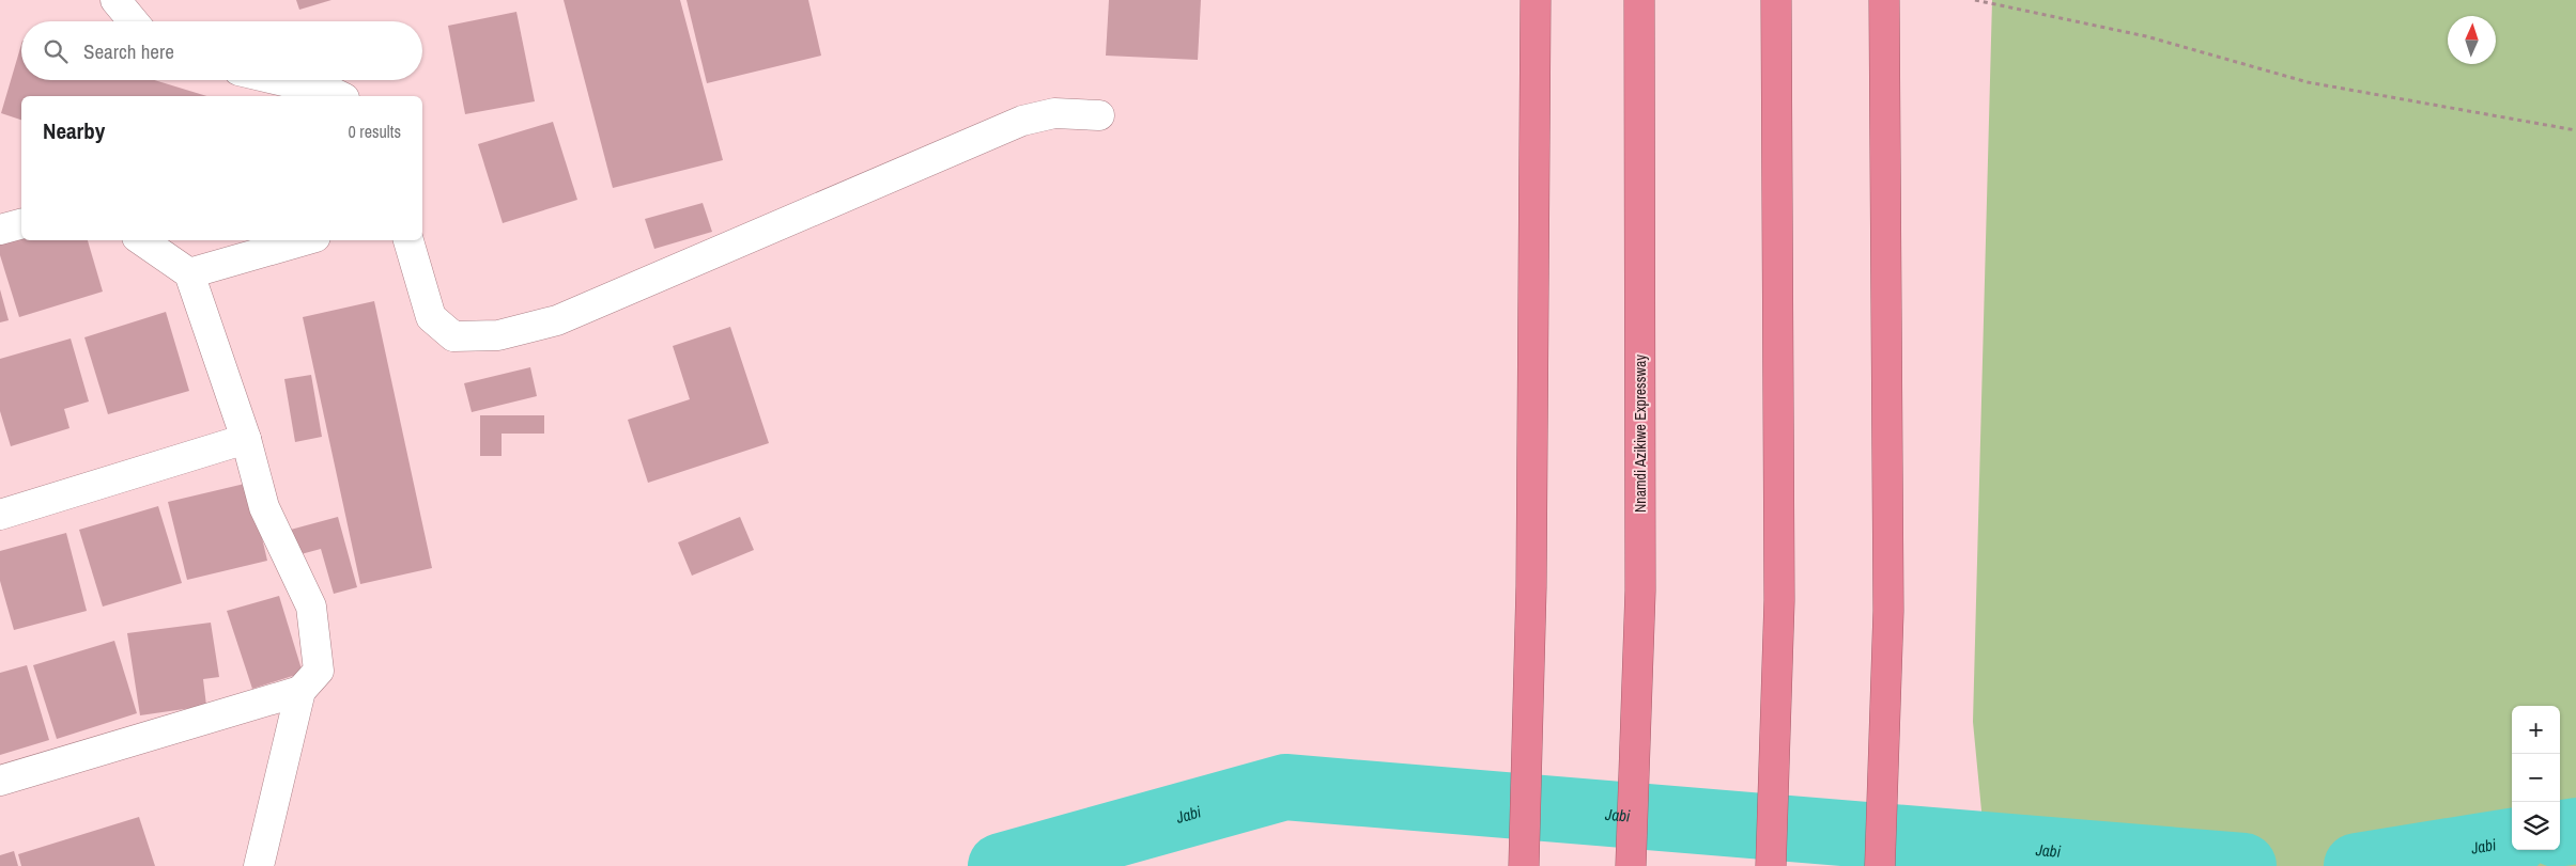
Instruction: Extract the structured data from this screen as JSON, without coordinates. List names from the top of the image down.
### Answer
{
  "streets": {
    "highway": ["Nnamdi Azikiwe Expressway"]
  },
  "water": ["Jabi"],
  "north": "top",
  "page": {
    "search": "Search here",
    "heading": ["Nearby", "0 results"],
    "map_buttons": ["+", "−"]
  }
}
